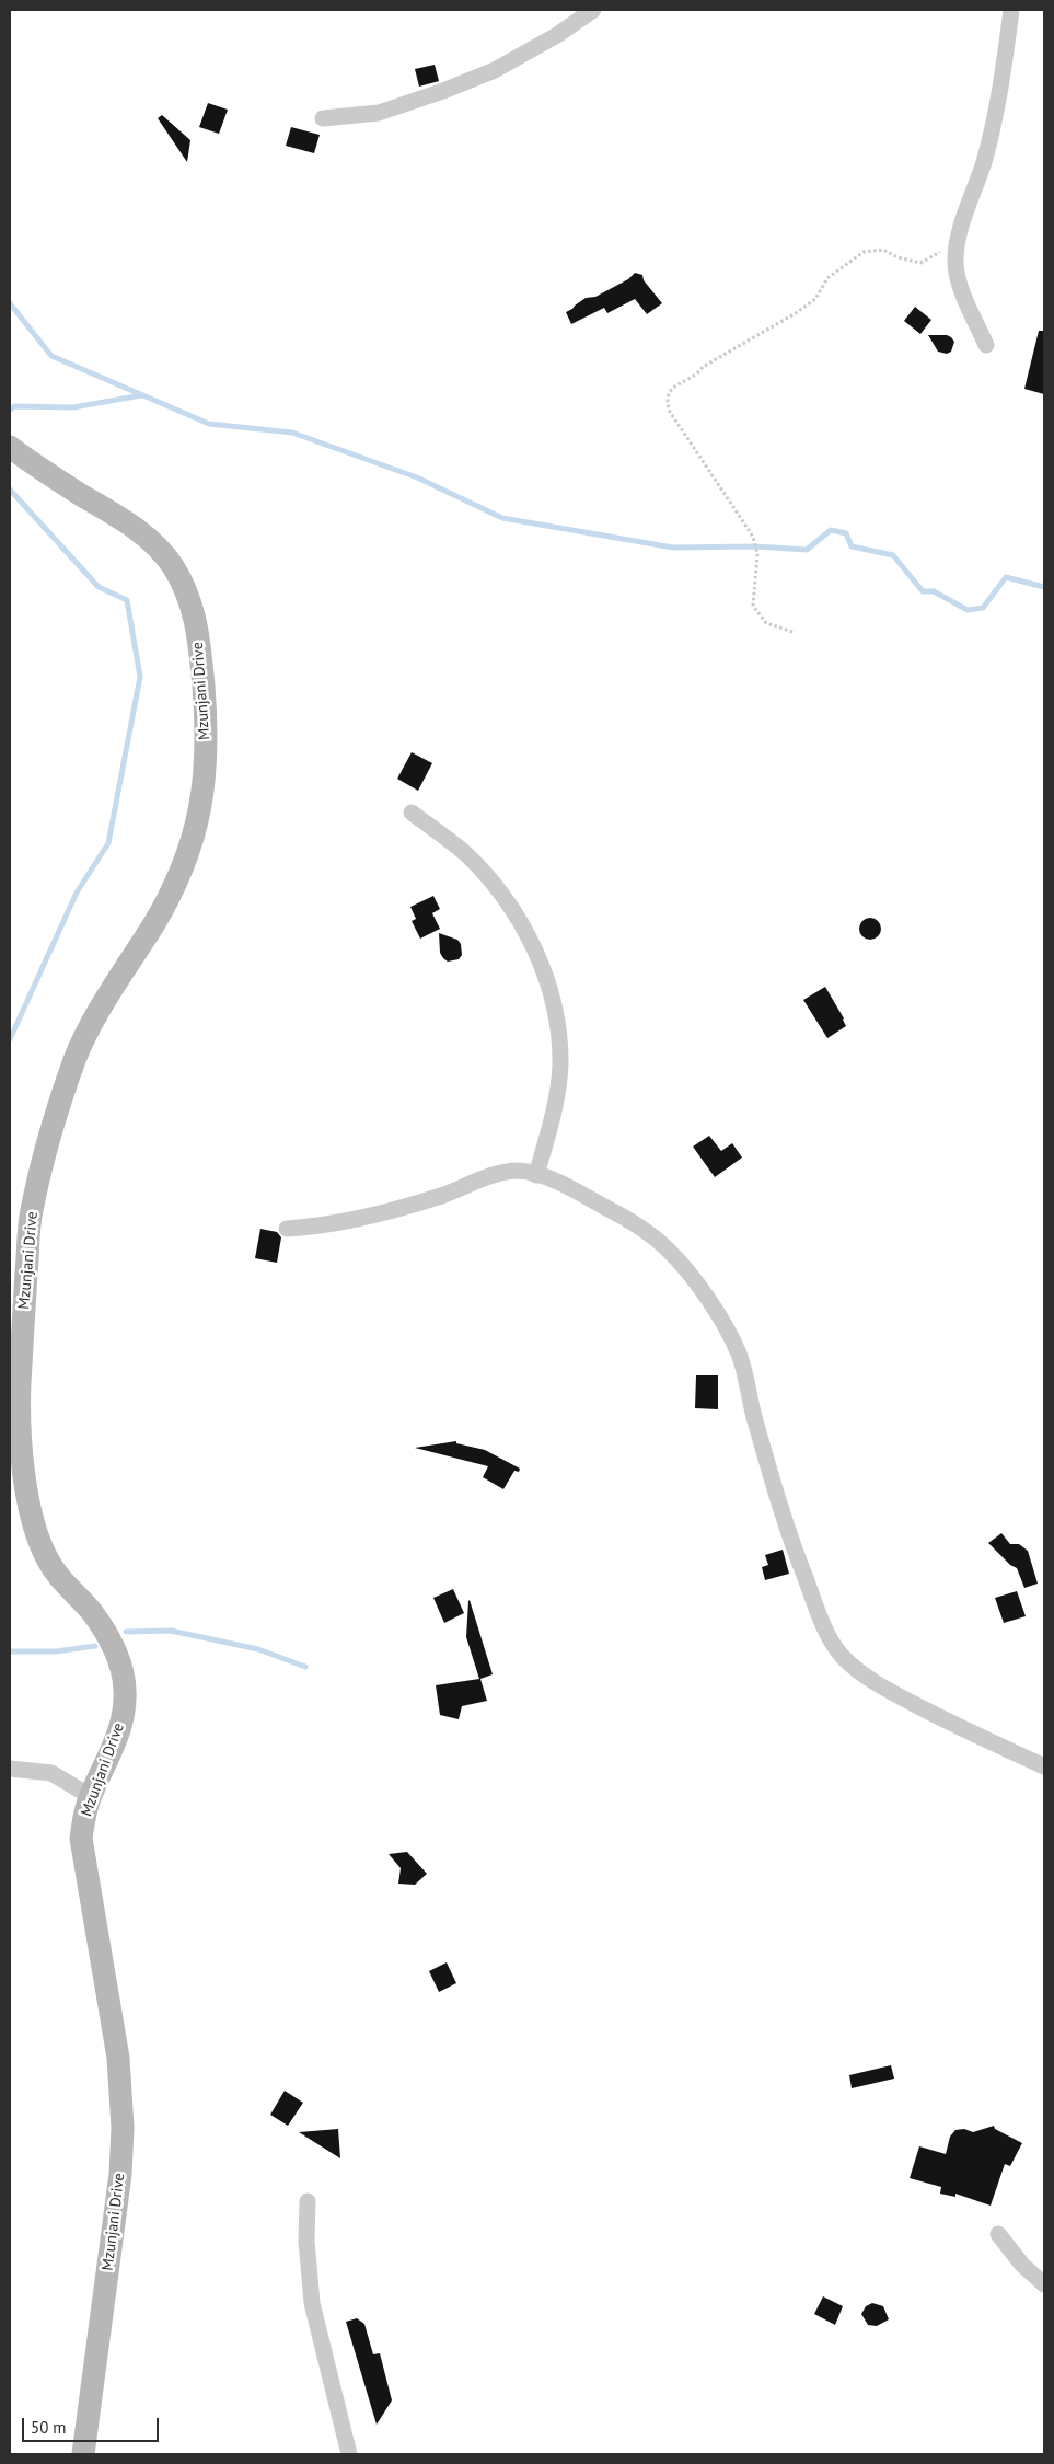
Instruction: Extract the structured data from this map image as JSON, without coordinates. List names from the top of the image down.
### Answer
{
  "streets": {
    "main road": ["Mzunjani Drive"]
  },
  "scale_bar": "50 m"
}
